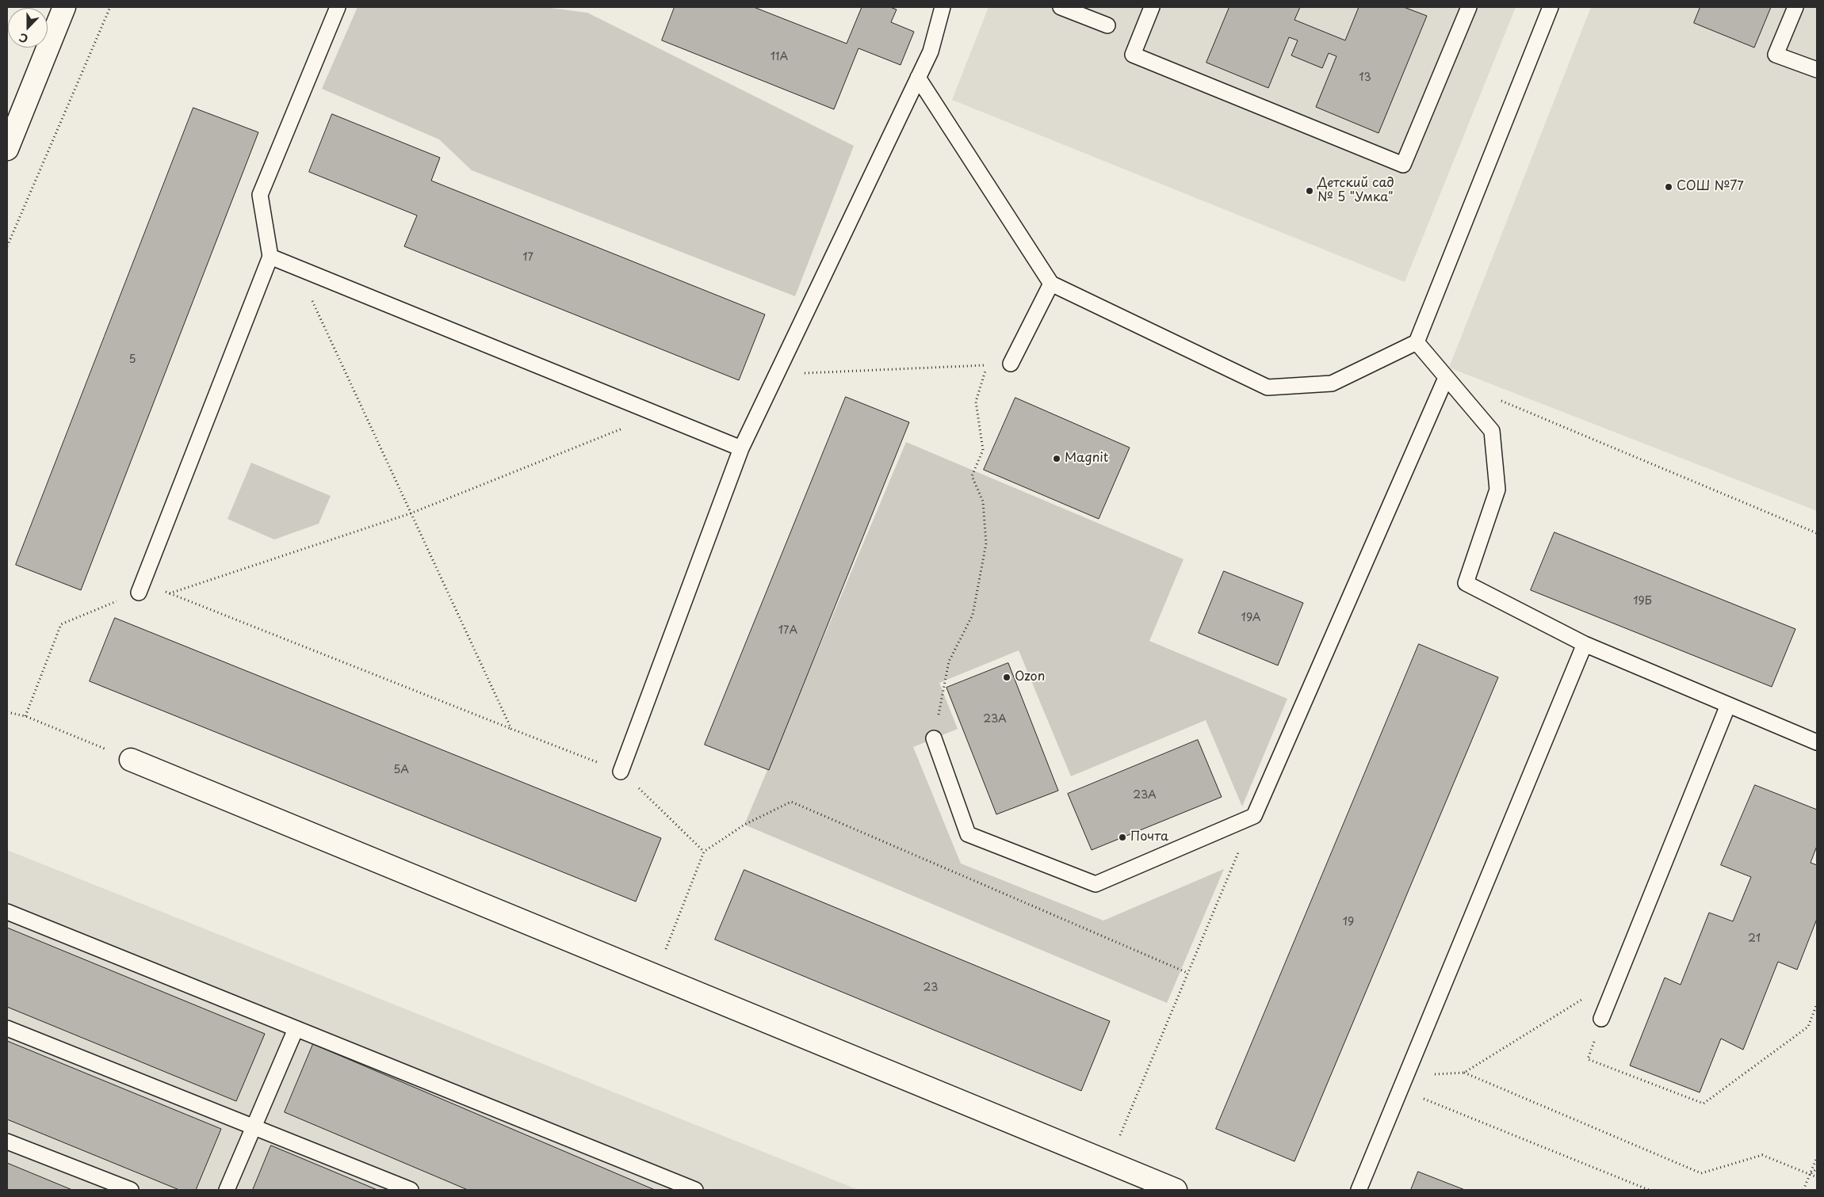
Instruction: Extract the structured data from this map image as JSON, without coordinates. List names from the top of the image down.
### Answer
{
  "places": [
    "СОШ №77",
    "Детский сад № 5 \"Умка\"",
    "Magnit",
    "Ozon",
    "Почта"
  ],
  "house_numbers": [
    "11А",
    "13",
    "17",
    "5",
    "19Б",
    "19А",
    "17А",
    "23А",
    "5А",
    "23А",
    "19",
    "21",
    "23"
  ],
  "north": "bottom"
}
